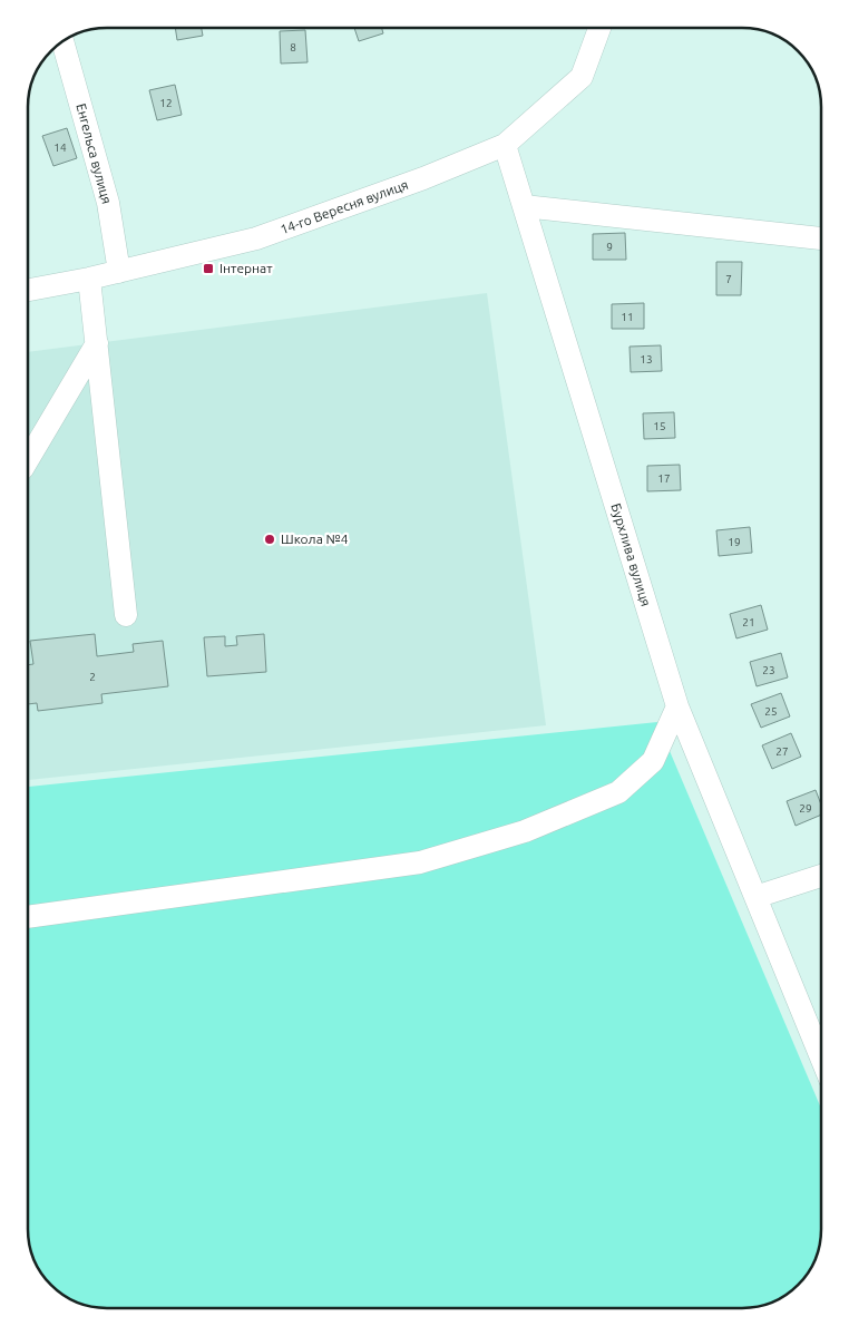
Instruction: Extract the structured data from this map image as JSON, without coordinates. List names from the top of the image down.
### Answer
{
  "streets": {
    "street": ["Енгельса вулиця", "14-го Вересня вулиця", "Бурхлива вулиця"]
  },
  "crossings": [
    ["Енгельса вулиця", "14-го Вересня вулиця"],
    ["14-го Вересня вулиця", "Бурхлива вулиця"]
  ],
  "places": {
    "transit": ["Інтернат"],
    "other": ["Школа №4"]
  },
  "house_numbers": [
    "8",
    "12",
    "14",
    "9",
    "7",
    "11",
    "13",
    "15",
    "17",
    "19",
    "21",
    "23",
    "2",
    "25",
    "27",
    "29"
  ]
}
